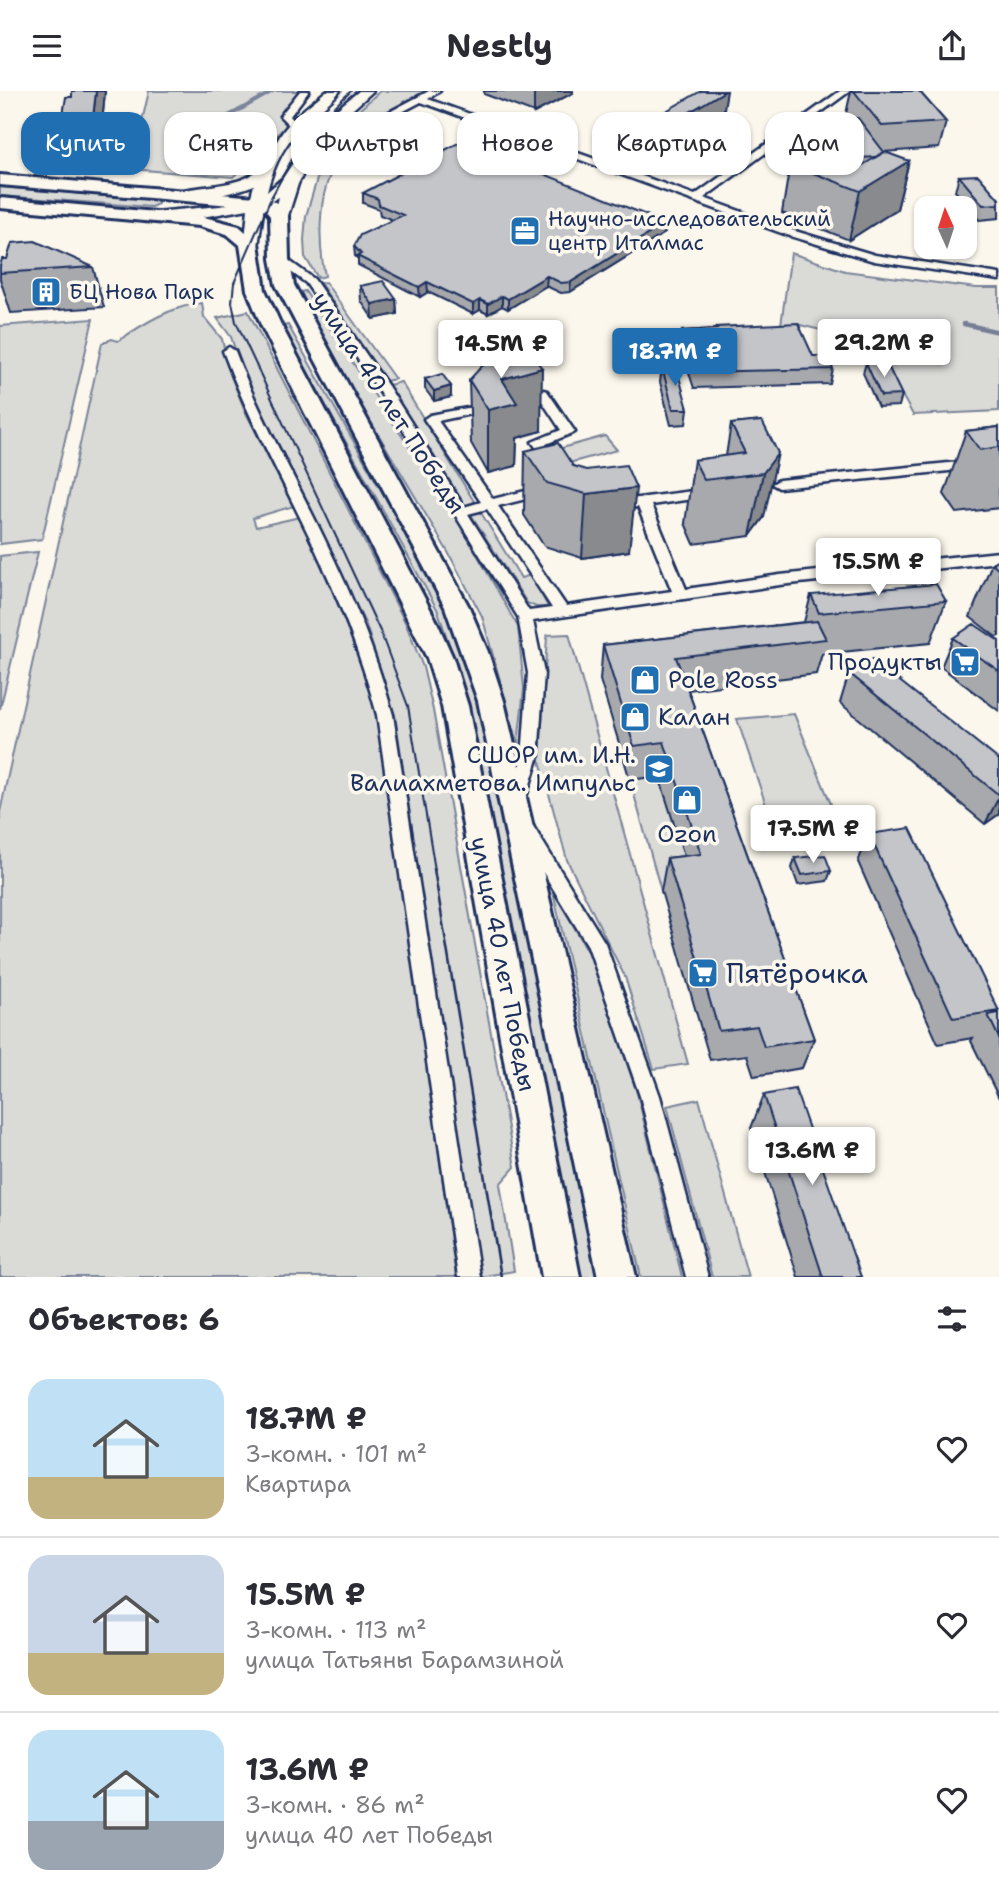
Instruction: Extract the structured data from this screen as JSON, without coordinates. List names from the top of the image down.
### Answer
{
  "streets": {
    "main road": ["улица 40 лет Победы"]
  },
  "places": {
    "office": ["Научно-исследовательский центр Италмас"],
    "building": ["БЦ Нова Парк"],
    "supermarket": ["Продукты", "Пятёрочка"],
    "shop": ["Pole Ross", "Калан", "Ozon"],
    "school or university": ["СШОР им. И.Н. Валиахметова. Импульс"]
  },
  "north": "top",
  "page": {
    "header": "Nestly",
    "chip": [
      "Купить",
      "Снять",
      "Фильтры",
      "Новое",
      "Квартира",
      "Дом"
    ],
    "price": [
      "29.2M ₽",
      "14.5M ₽",
      "18.7M ₽",
      "15.5M ₽",
      "17.5M ₽",
      "13.6M ₽"
    ],
    "heading": "Объектов: 6",
    "list": [
      {
        "name": "18.7M ₽",
        "note": "3-комн. · 101 m² · Квартира"
      },
      {
        "name": "15.5M ₽",
        "note": "3-комн. · 113 m² · улица Татьяны Барамзиной"
      },
      {
        "name": "13.6M ₽",
        "note": "3-комн. · 86 m² · улица 40 лет Победы"
      }
    ]
  }
}
